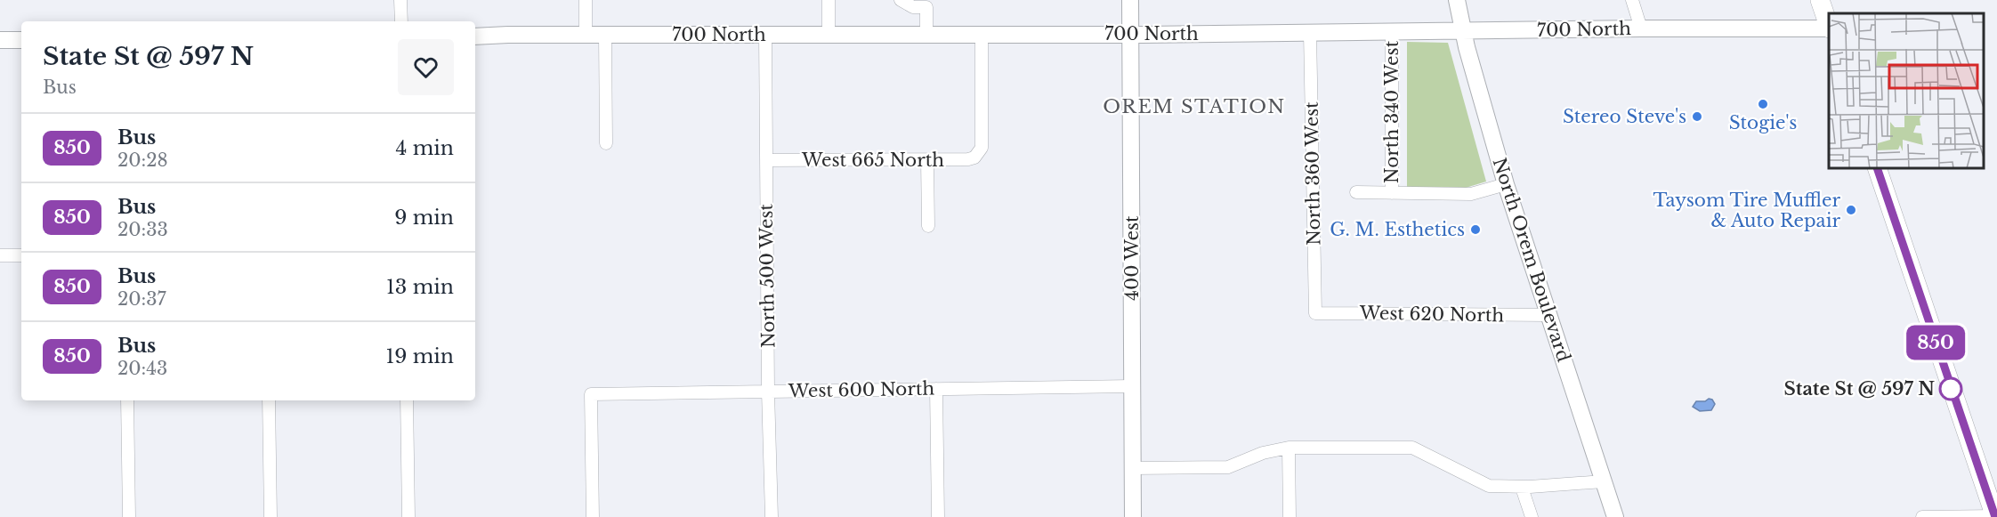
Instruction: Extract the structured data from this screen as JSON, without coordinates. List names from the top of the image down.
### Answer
{
  "streets": {
    "street": [
      "700 North",
      "North 340 West",
      "West 665 North",
      "North 360 West",
      "400 West",
      "North Orem Boulevard",
      "North 500 West",
      "West 620 North",
      "West 600 North"
    ]
  },
  "crossings": [
    ["700 North", "North 340 West"],
    ["700 North", "West 665 North"],
    ["700 North", "North 360 West"],
    ["700 North", "400 West"],
    ["700 North", "North Orem Boulevard"],
    ["700 North", "North 500 West"],
    ["West 665 North", "North 500 West"],
    ["North 360 West", "West 620 North"],
    ["400 West", "West 600 North"],
    ["North Orem Boulevard", "West 620 North"],
    ["North 500 West", "West 600 North"]
  ],
  "districts": ["OREM STATION"],
  "places": [
    "Stogie's",
    "Stereo Steve's",
    "Taysom Tire Muffler & Auto Repair",
    "G. M. Esthetics",
    "State St @ 597 N"
  ],
  "lines": ["bus line 850"],
  "page": {
    "on_map": "850",
    "heading": ["State St @ 597 N", "Bus"],
    "list": [
      {
        "mark": "850",
        "name": "Bus",
        "note": "20:28",
        "value": "4 min"
      },
      {
        "mark": "850",
        "name": "Bus",
        "note": "20:33",
        "value": "9 min"
      },
      {
        "mark": "850",
        "name": "Bus",
        "note": "20:37",
        "value": "13 min"
      },
      {
        "mark": "850",
        "name": "Bus",
        "note": "20:43",
        "value": "19 min"
      }
    ]
  }
}
